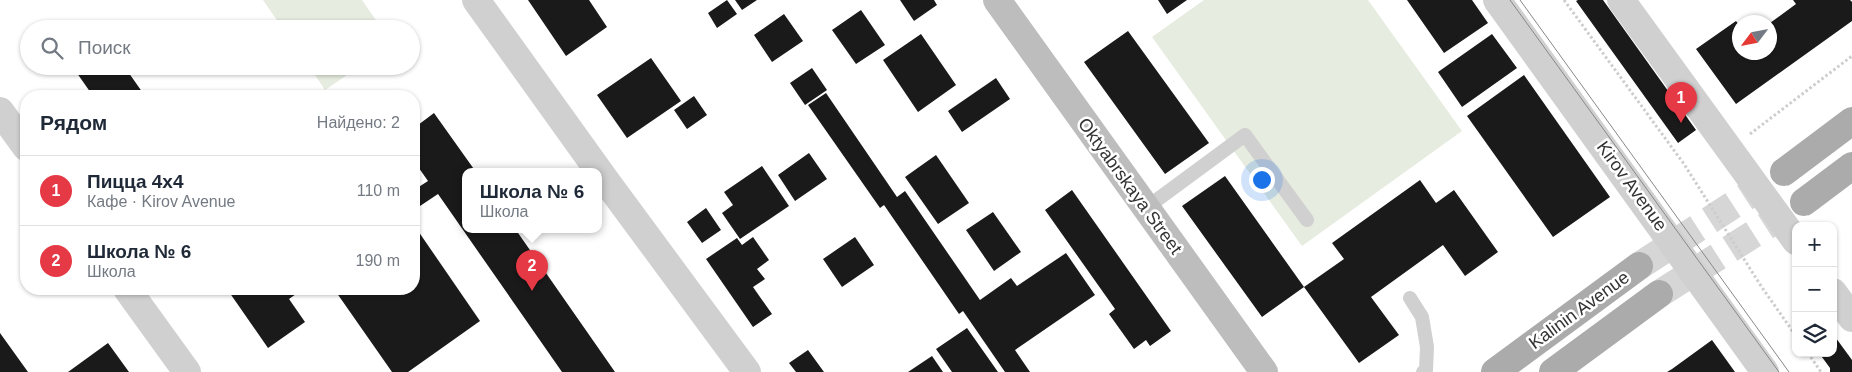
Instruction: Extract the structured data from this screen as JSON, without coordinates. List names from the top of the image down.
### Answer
{
  "streets": {
    "main road": ["Oktyabrskaya Street", "Kalinin Avenue"],
    "street": ["Kirov Avenue"]
  },
  "north": "bottom left",
  "page": {
    "search": "Поиск",
    "pins": ["1", "2"],
    "heading": ["Рядом", "Найдено: 2"],
    "list": [
      {
        "mark": "1",
        "name": "Пицца 4x4",
        "note": "Кафе · Kirov Avenue",
        "value": "110 m"
      },
      {
        "mark": "2",
        "name": "Школа № 6",
        "note": "Школа",
        "value": "190 m"
      }
    ],
    "popup": ["Школа № 6", "Школа"],
    "map_buttons": ["+", "−"]
  }
}
